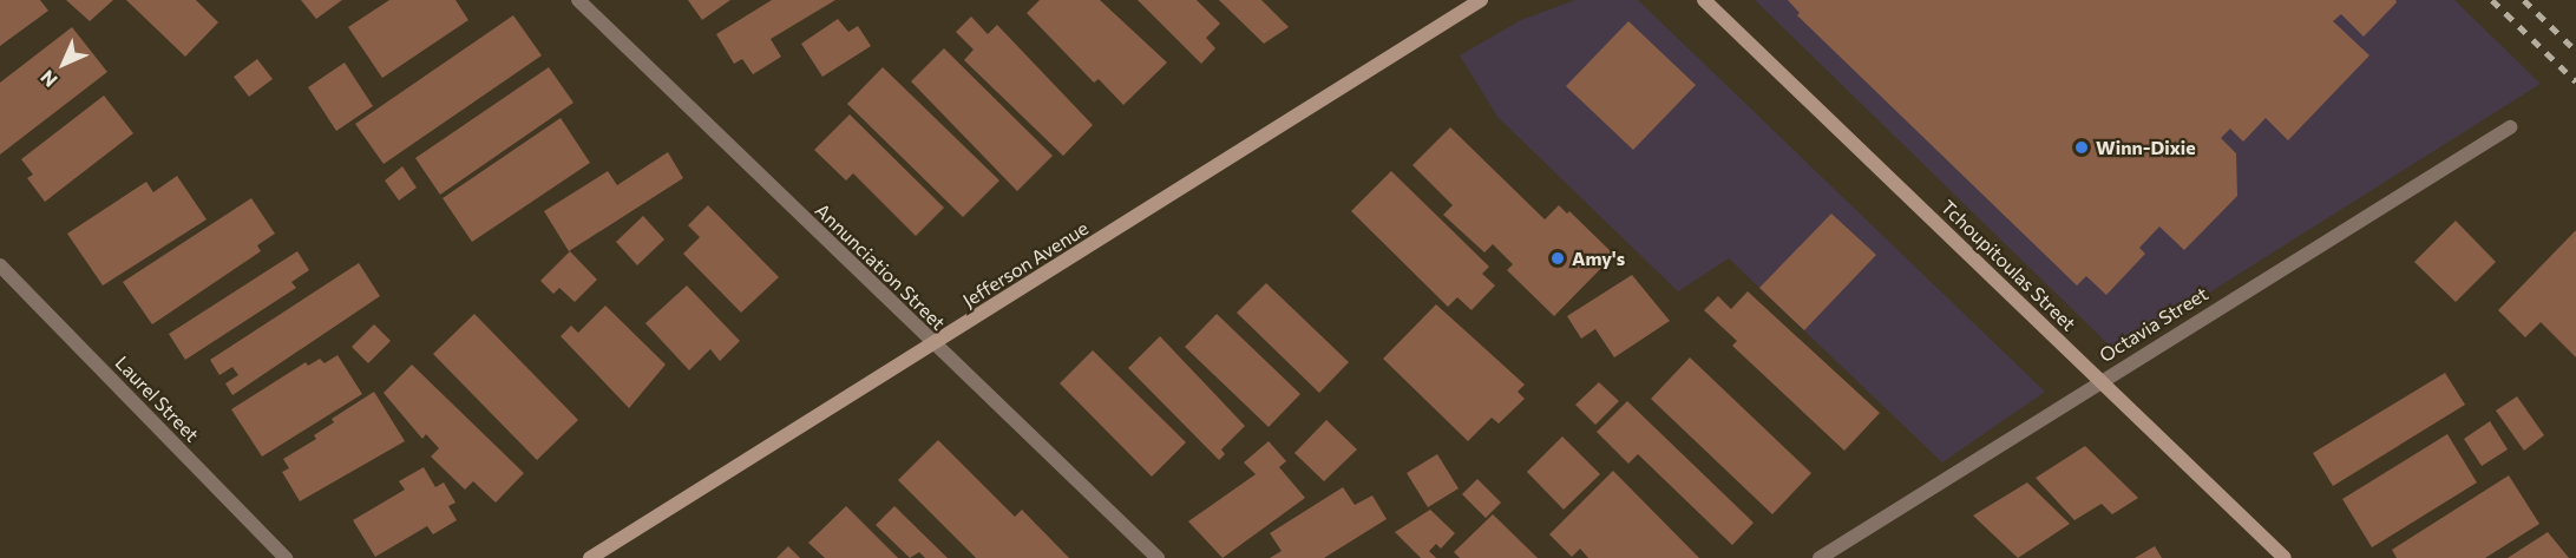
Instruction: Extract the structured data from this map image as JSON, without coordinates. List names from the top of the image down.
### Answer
{
  "streets": {
    "street": [
      "Jefferson Avenue",
      "Tchoupitoulas Street",
      "Annunciation Street",
      "Octavia Street",
      "Laurel Street"
    ]
  },
  "crossings": [
    ["Jefferson Avenue", "Annunciation Street"],
    ["Tchoupitoulas Street", "Octavia Street"]
  ],
  "places": ["Winn-Dixie", "Amy's"],
  "north": "bottom left"
}
